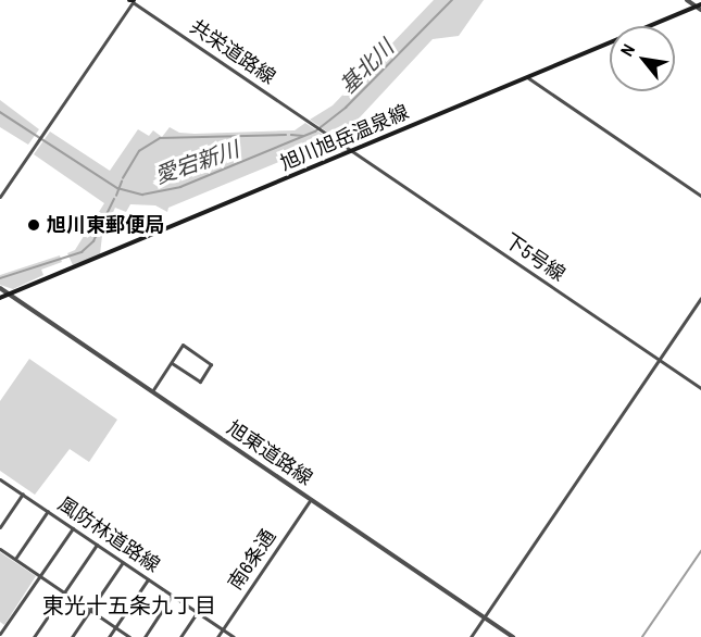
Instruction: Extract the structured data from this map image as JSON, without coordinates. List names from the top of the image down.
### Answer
{
  "streets": {
    "main road": ["旭川旭岳温泉線"],
    "street": [
      "共栄道路線",
      "下5号線",
      "旭東道路線",
      "風防林道路線",
      "南6条通"
    ]
  },
  "crossings": [
    ["共栄道路線", "旭川旭岳温泉線"],
    ["共栄道路線", "下5号線"],
    ["旭川旭岳温泉線", "下5号線"],
    ["旭川旭岳温泉線", "旭東道路線"],
    ["旭東道路線", "南6条通"],
    ["風防林道路線", "南6条通"]
  ],
  "districts": ["東光十五条九丁目"],
  "water": ["基北川", "愛宕新川"],
  "places": ["旭川東郵便局"],
  "north": "top left"
}
